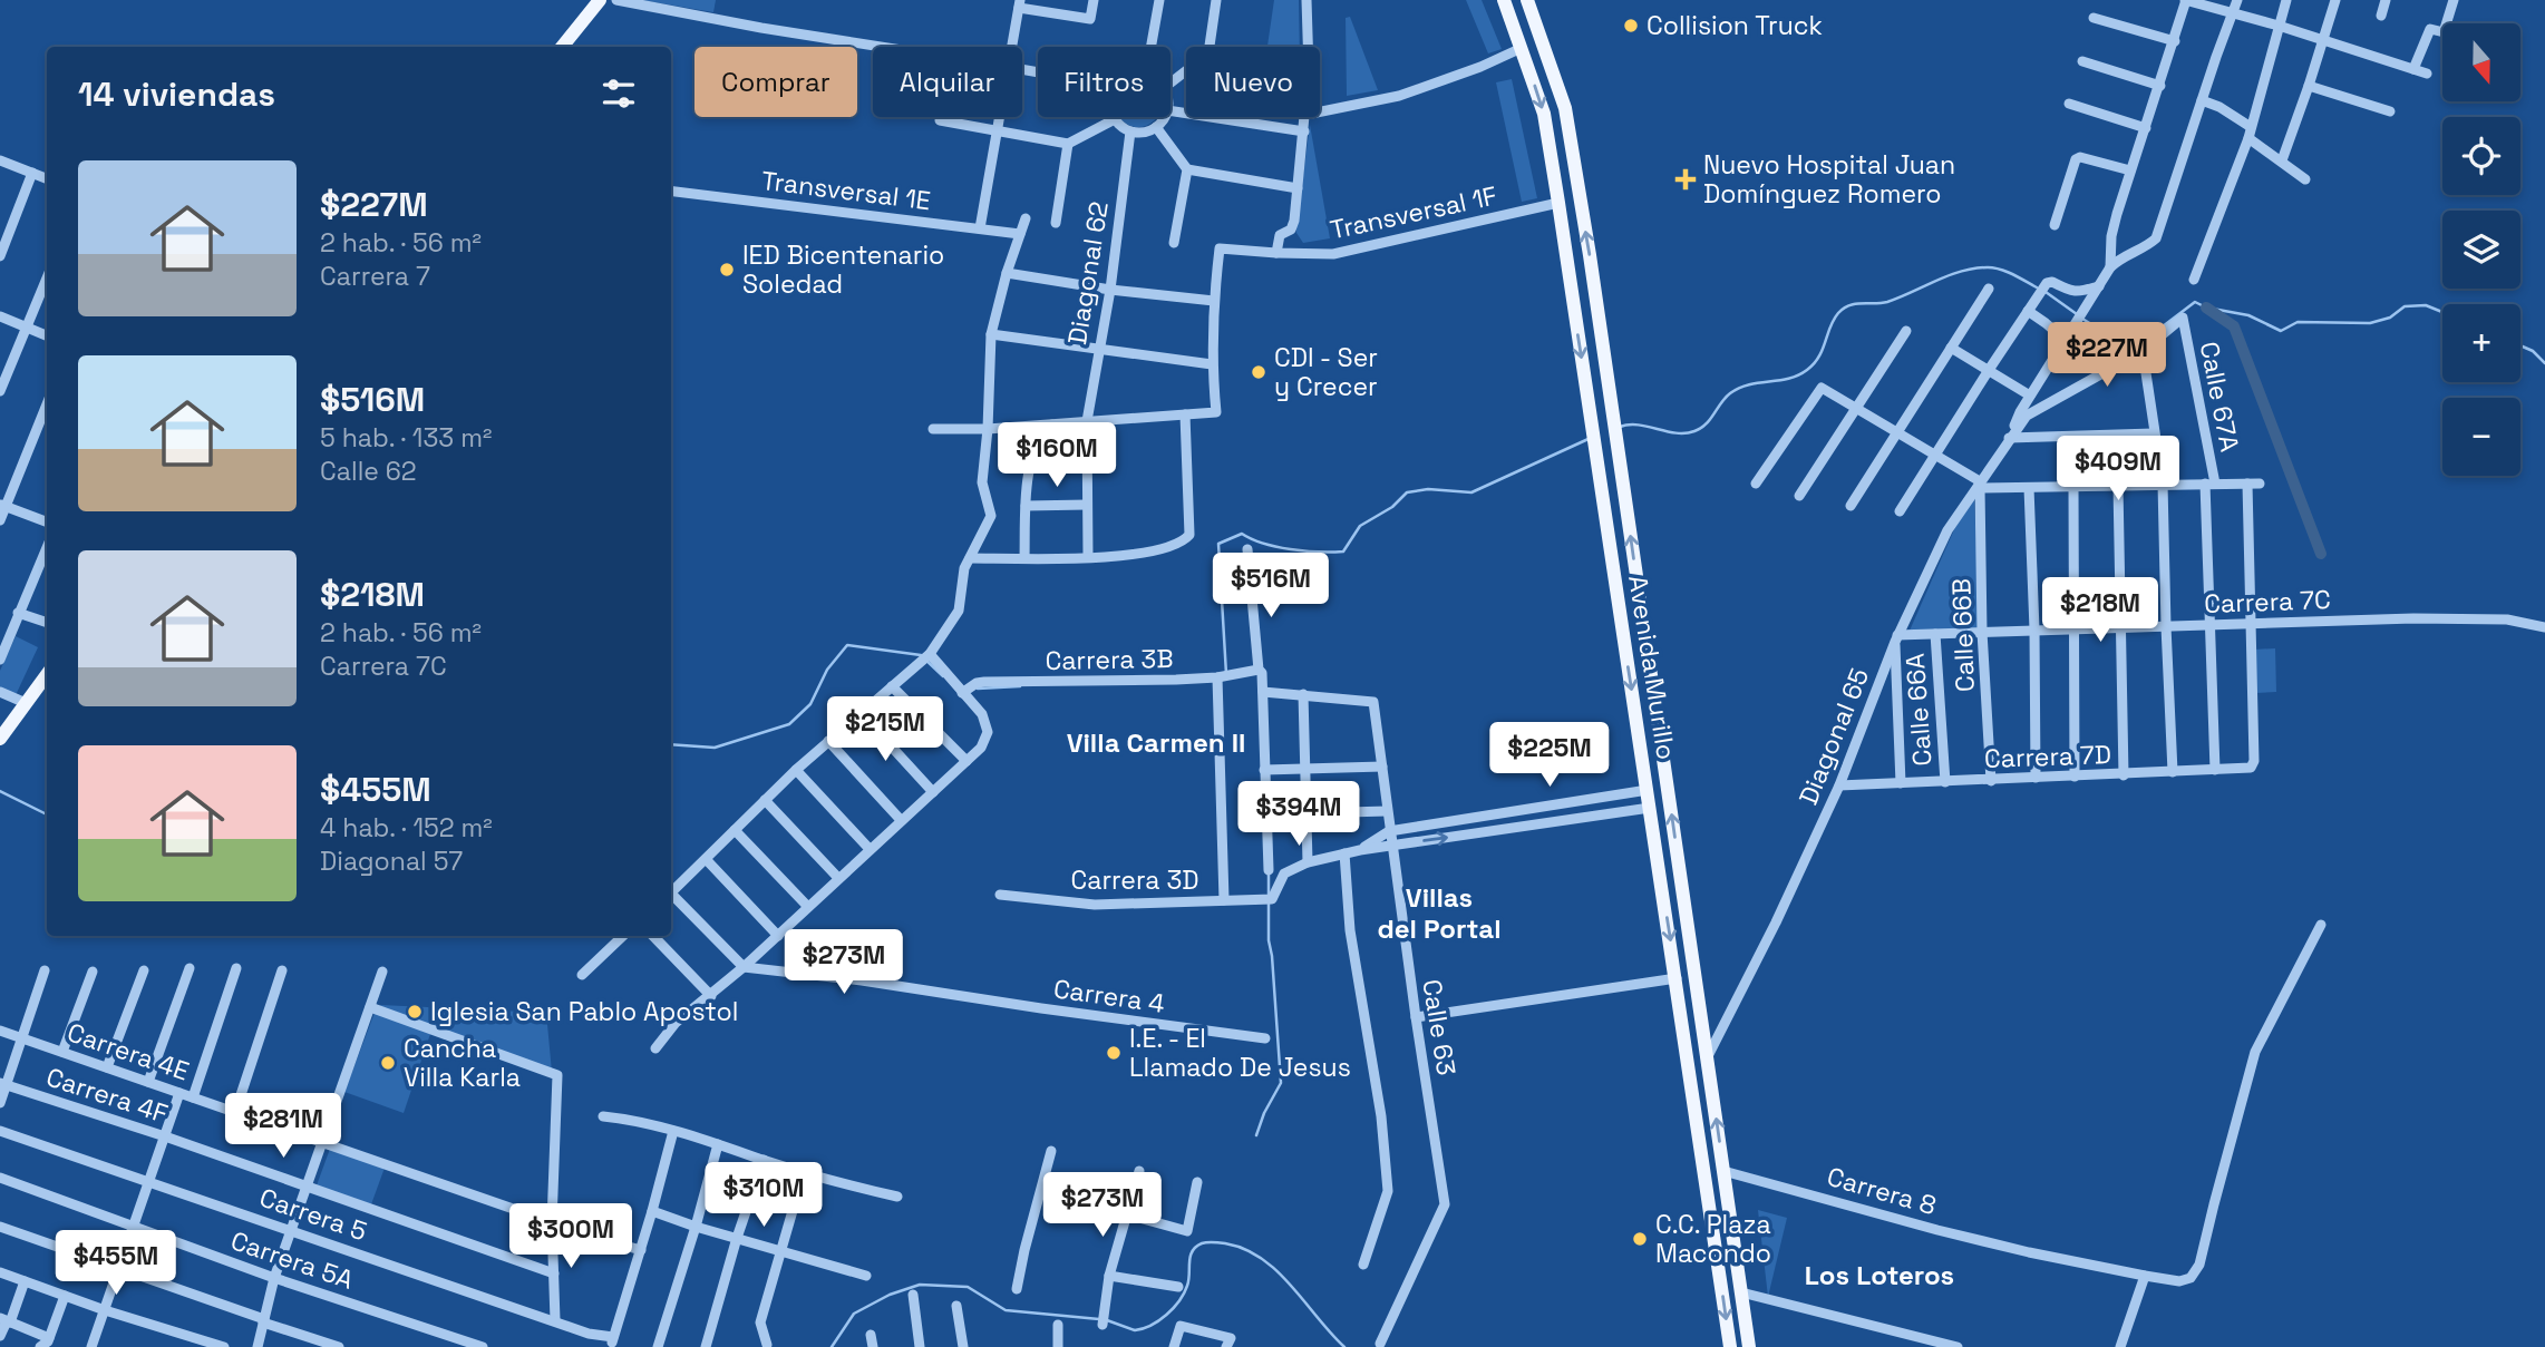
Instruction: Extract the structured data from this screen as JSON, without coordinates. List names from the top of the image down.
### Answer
{
  "streets": {
    "main road": ["Avenida Murillo"],
    "street": [
      "Transversal 1E",
      "Transversal 1F",
      "Diagonal 62",
      "Calle 67A",
      "Carrera 7C",
      "Calle 66B",
      "Carrera 3B",
      "Calle 66A",
      "Diagonal 65",
      "Carrera 7D",
      "Carrera 3D",
      "Carrera 4",
      "Calle 63",
      "Carrera 4E",
      "Carrera 4F",
      "Carrera 8",
      "Carrera 5",
      "Carrera 5A"
    ]
  },
  "crossings": [
    ["Transversal 1F", "Avenida Murillo"],
    ["Calle 67A", "Carrera 7C"],
    ["Calle 67A", "Carrera 7D"],
    ["Carrera 7C", "Calle 66B"],
    ["Carrera 7C", "Calle 66A"],
    ["Carrera 7C", "Diagonal 65"],
    ["Carrera 7C", "Carrera 7D"],
    ["Calle 66B", "Diagonal 65"],
    ["Calle 66B", "Carrera 7D"],
    ["Avenida Murillo", "Diagonal 65"],
    ["Avenida Murillo", "Carrera 8"],
    ["Calle 66A", "Carrera 7D"],
    ["Diagonal 65", "Carrera 7D"],
    ["Carrera 4E", "Carrera 5"]
  ],
  "districts": ["Villa Carmen II", "Villas del Portal", "Los Loteros"],
  "places": {
    "other": [
      "Collision Truck",
      "IED Bicentenario Soledad",
      "CDI - Ser y Crecer",
      "Iglesia San Pablo Apostol",
      "I.E. - El Llamado De Jesus",
      "Cancha Villa Karla",
      "C.C. Plaza Macondo"
    ],
    "health": ["Nuevo Hospital Juan Domínguez Romero"]
  },
  "north": "bottom",
  "page": {
    "map_buttons": ["+", "−"],
    "chip": [
      "Comprar",
      "Alquilar",
      "Filtros",
      "Nuevo"
    ],
    "heading": "14 viviendas",
    "list": [
      {
        "name": "$227M",
        "note": "2 hab. · 56 m² · Carrera 7"
      },
      {
        "name": "$516M",
        "note": "5 hab. · 133 m² · Calle 62"
      },
      {
        "name": "$218M",
        "note": "2 hab. · 56 m² · Carrera 7C"
      },
      {
        "name": "$455M",
        "note": "4 hab. · 152 m² · Diagonal 57"
      }
    ],
    "price": [
      "$227M",
      "$160M",
      "$409M",
      "$516M",
      "$218M",
      "$215M",
      "$225M",
      "$394M",
      "$273M",
      "$281M",
      "$310M",
      "$273M",
      "$300M",
      "$455M"
    ]
  }
}
